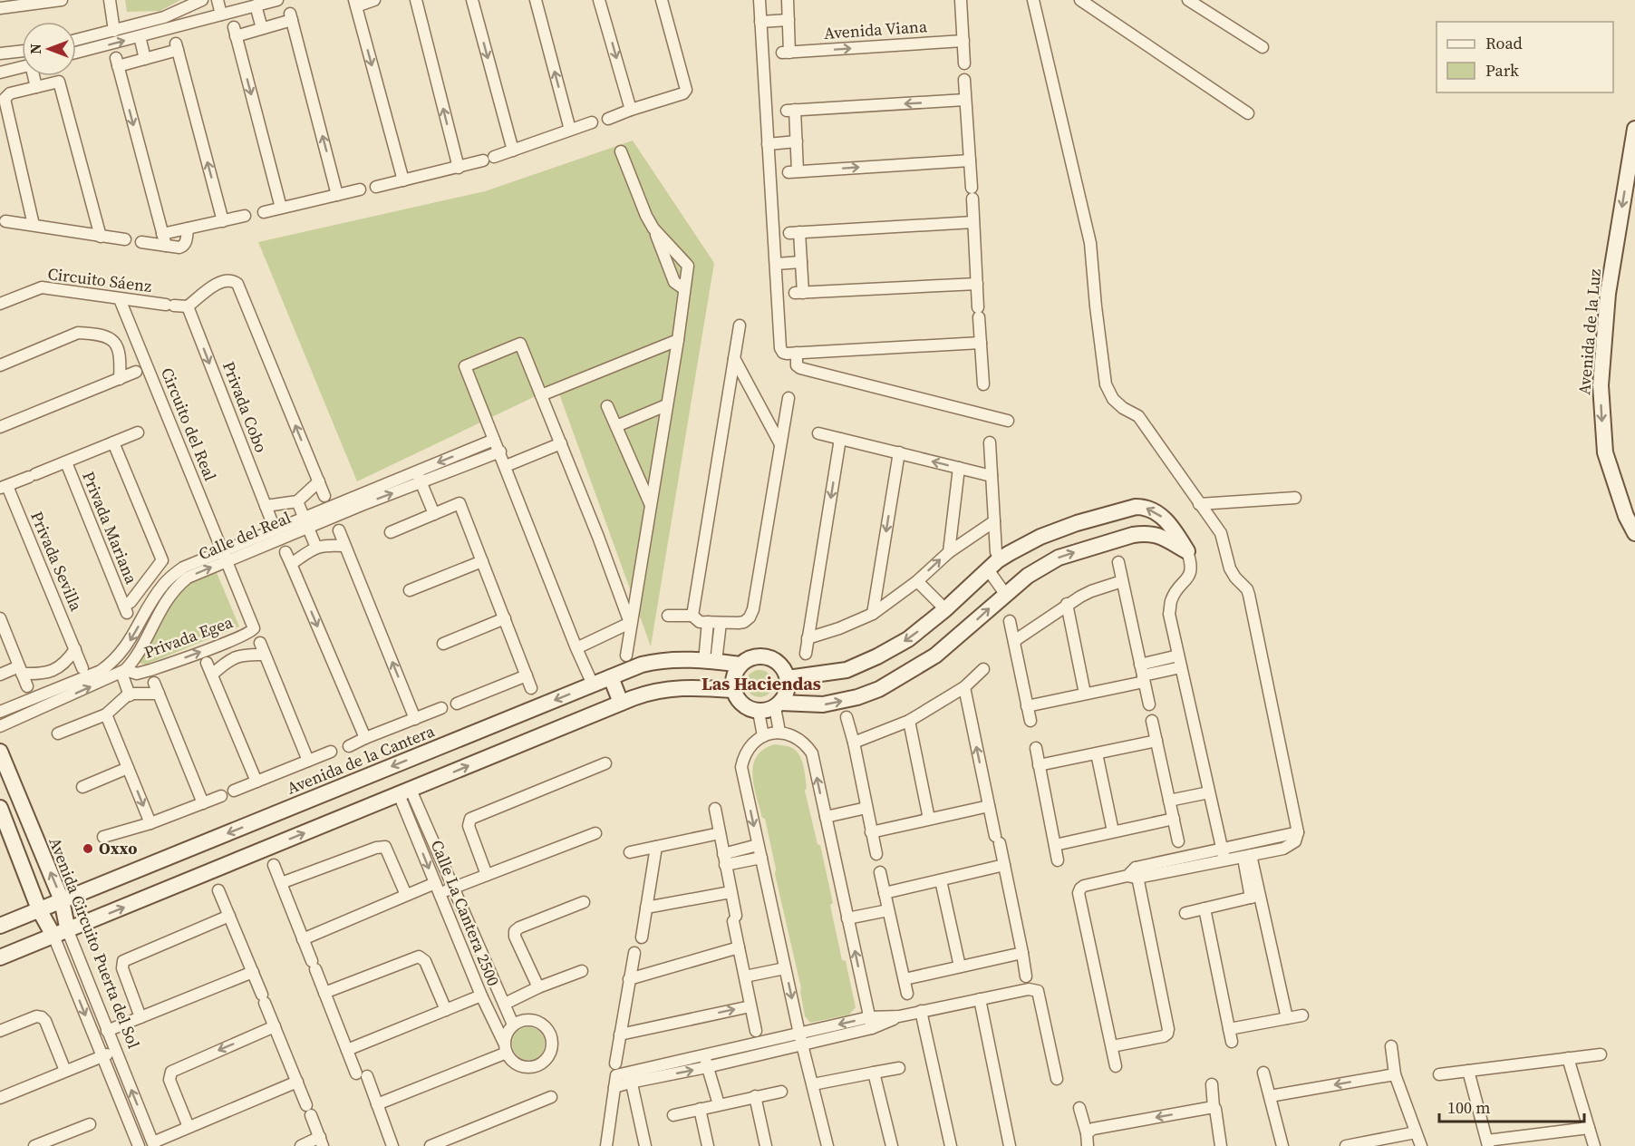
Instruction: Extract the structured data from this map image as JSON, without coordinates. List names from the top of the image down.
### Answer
{
  "streets": {
    "street": [
      "Avenida Viana",
      "Circuito Sáenz",
      "Avenida de la Luz",
      "Privada Cobo",
      "Circuito del Real",
      "Privada Mariana",
      "Calle del Real",
      "Privada Sevilla",
      "Privada Egea",
      "Avenida de la Cantera",
      "Calle La Cantera 2500",
      "Avenida Circuito Puerta del Sol"
    ]
  },
  "crossings": [
    ["Circuito Sáenz", "Privada Cobo"],
    ["Circuito Sáenz", "Circuito del Real"],
    ["Circuito del Real", "Calle del Real"],
    ["Circuito del Real", "Privada Egea"],
    ["Privada Mariana", "Calle del Real"],
    ["Privada Mariana", "Privada Sevilla"],
    ["Calle del Real", "Privada Egea"],
    ["Avenida de la Cantera", "Avenida Circuito Puerta del Sol"]
  ],
  "one_way": ["Avenida Viana", "Avenida de la Luz", "Privada Cobo"],
  "districts": ["Las Haciendas"],
  "places": ["Oxxo"],
  "legend": ["Road", "Park"],
  "scale_bar": "100 m",
  "north": "left"
}
